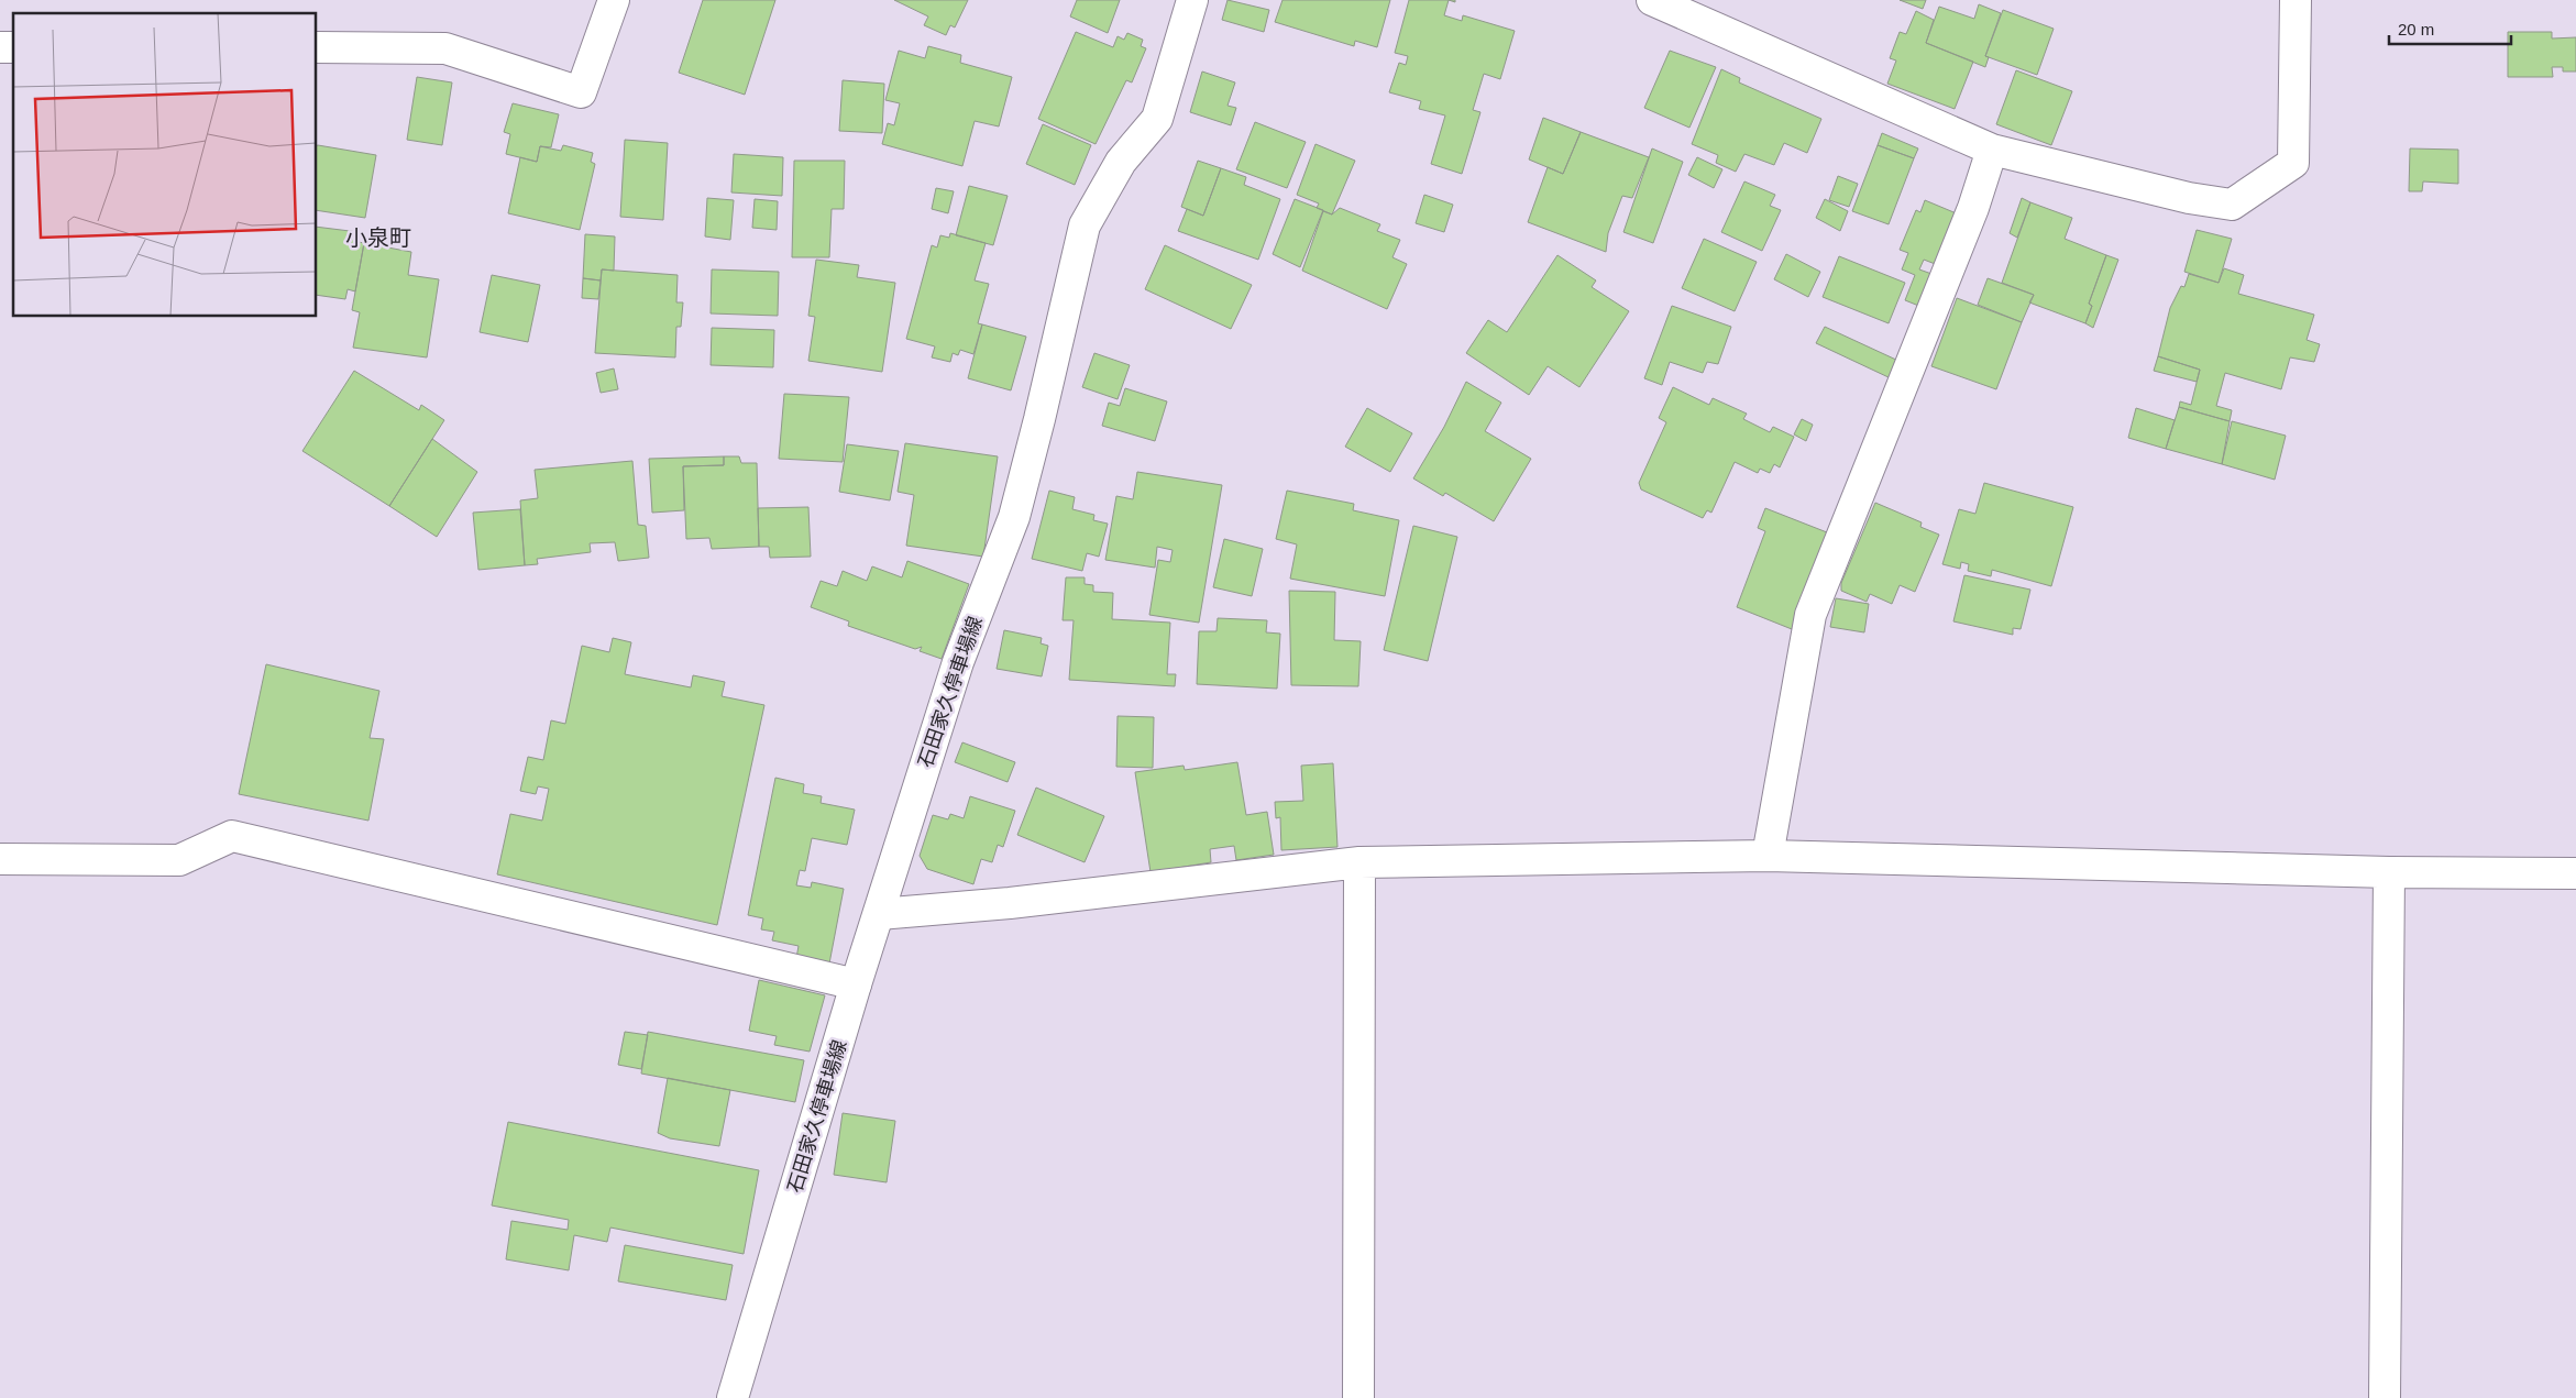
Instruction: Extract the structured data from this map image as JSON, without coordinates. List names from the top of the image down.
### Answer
{
  "streets": {
    "street": ["石田家久停車場線"]
  },
  "districts": ["小泉町"],
  "scale_bar": "20 m"
}
